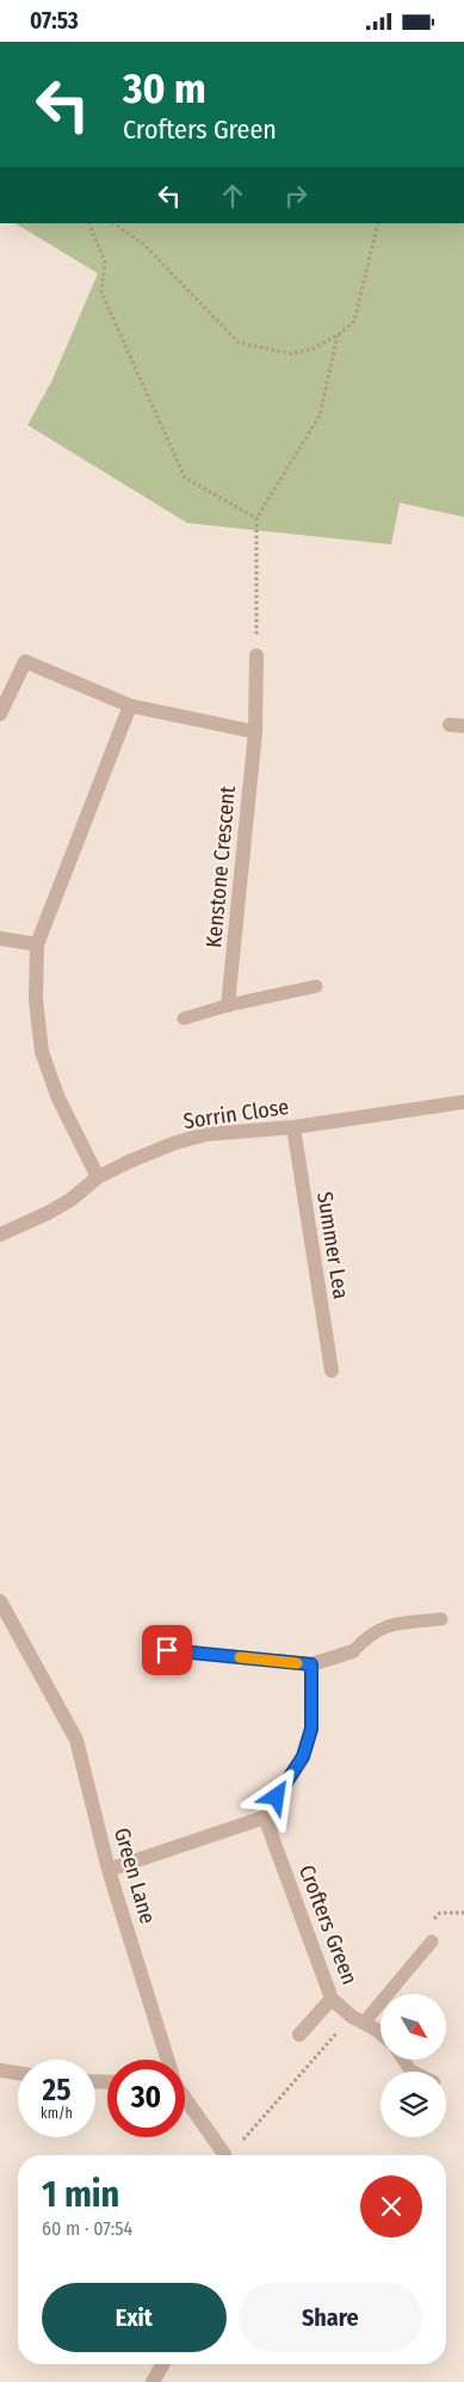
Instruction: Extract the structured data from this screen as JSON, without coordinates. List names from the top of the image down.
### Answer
{
  "streets": {
    "street": [
      "Kenstone Crescent",
      "Sorrin Close",
      "Summer Lea",
      "Green Lane",
      "Crofters Green"
    ]
  },
  "crossings": [
    ["Sorrin Close", "Summer Lea"]
  ],
  "north": "bottom right",
  "page": {
    "status": "07:53",
    "turn": ["30 m", "Crofters Green"],
    "speed": "25 km/h",
    "limit": "30",
    "heading": ["1 min", "60 m · 07:54"],
    "buttons": ["Exit", "Share"]
  }
}
